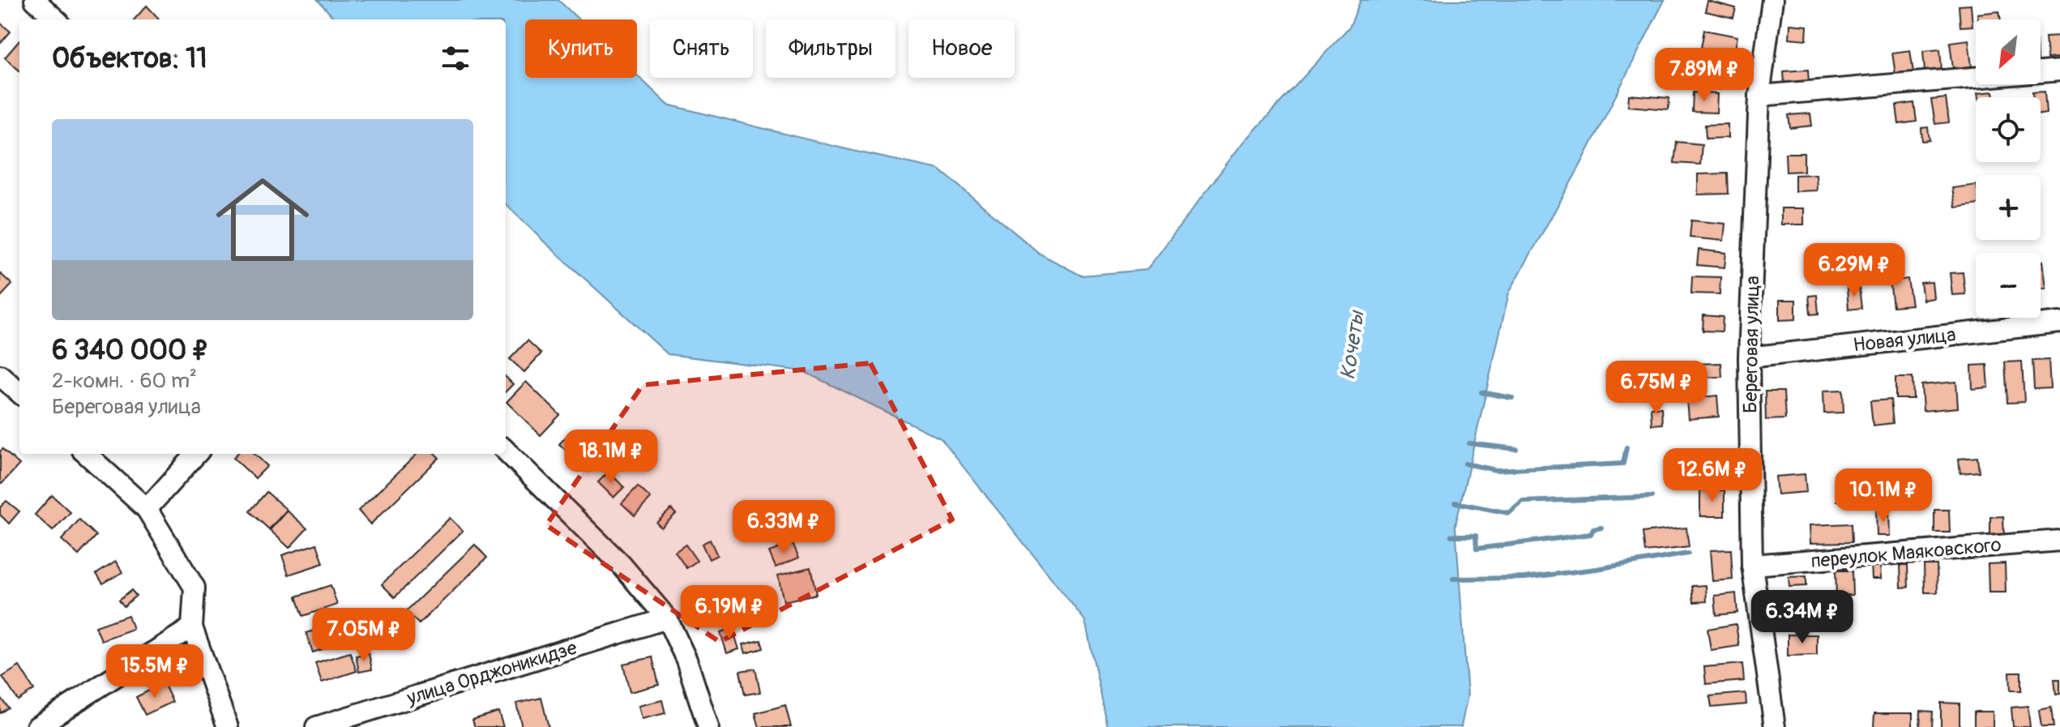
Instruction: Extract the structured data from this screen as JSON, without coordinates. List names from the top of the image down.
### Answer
{
  "streets": {
    "street": [
      "Новая улица",
      "Береговая улица",
      "переулок Маяковского",
      "улица Орджоникидзе"
    ]
  },
  "crossings": [
    ["Новая улица", "Береговая улица"],
    ["Береговая улица", "переулок Маяковского"]
  ],
  "water": ["Кочеты"],
  "north": "bottom left",
  "page": {
    "map_buttons": ["+", "−"],
    "chip": [
      "Купить",
      "Снять",
      "Фильтры",
      "Новое"
    ],
    "heading": "Объектов: 11",
    "price": [
      "7.89M ₽",
      "6.29M ₽",
      "6.75M ₽",
      "18.1M ₽",
      "12.6M ₽",
      "10.1M ₽",
      "6.33M ₽",
      "6.19M ₽",
      "6.34M ₽",
      "7.05M ₽",
      "15.5M ₽"
    ],
    "list": [
      {
        "name": "6 340 000 ₽",
        "note": "2-комн. · 60 m² · Береговая улица"
      }
    ]
  }
}
